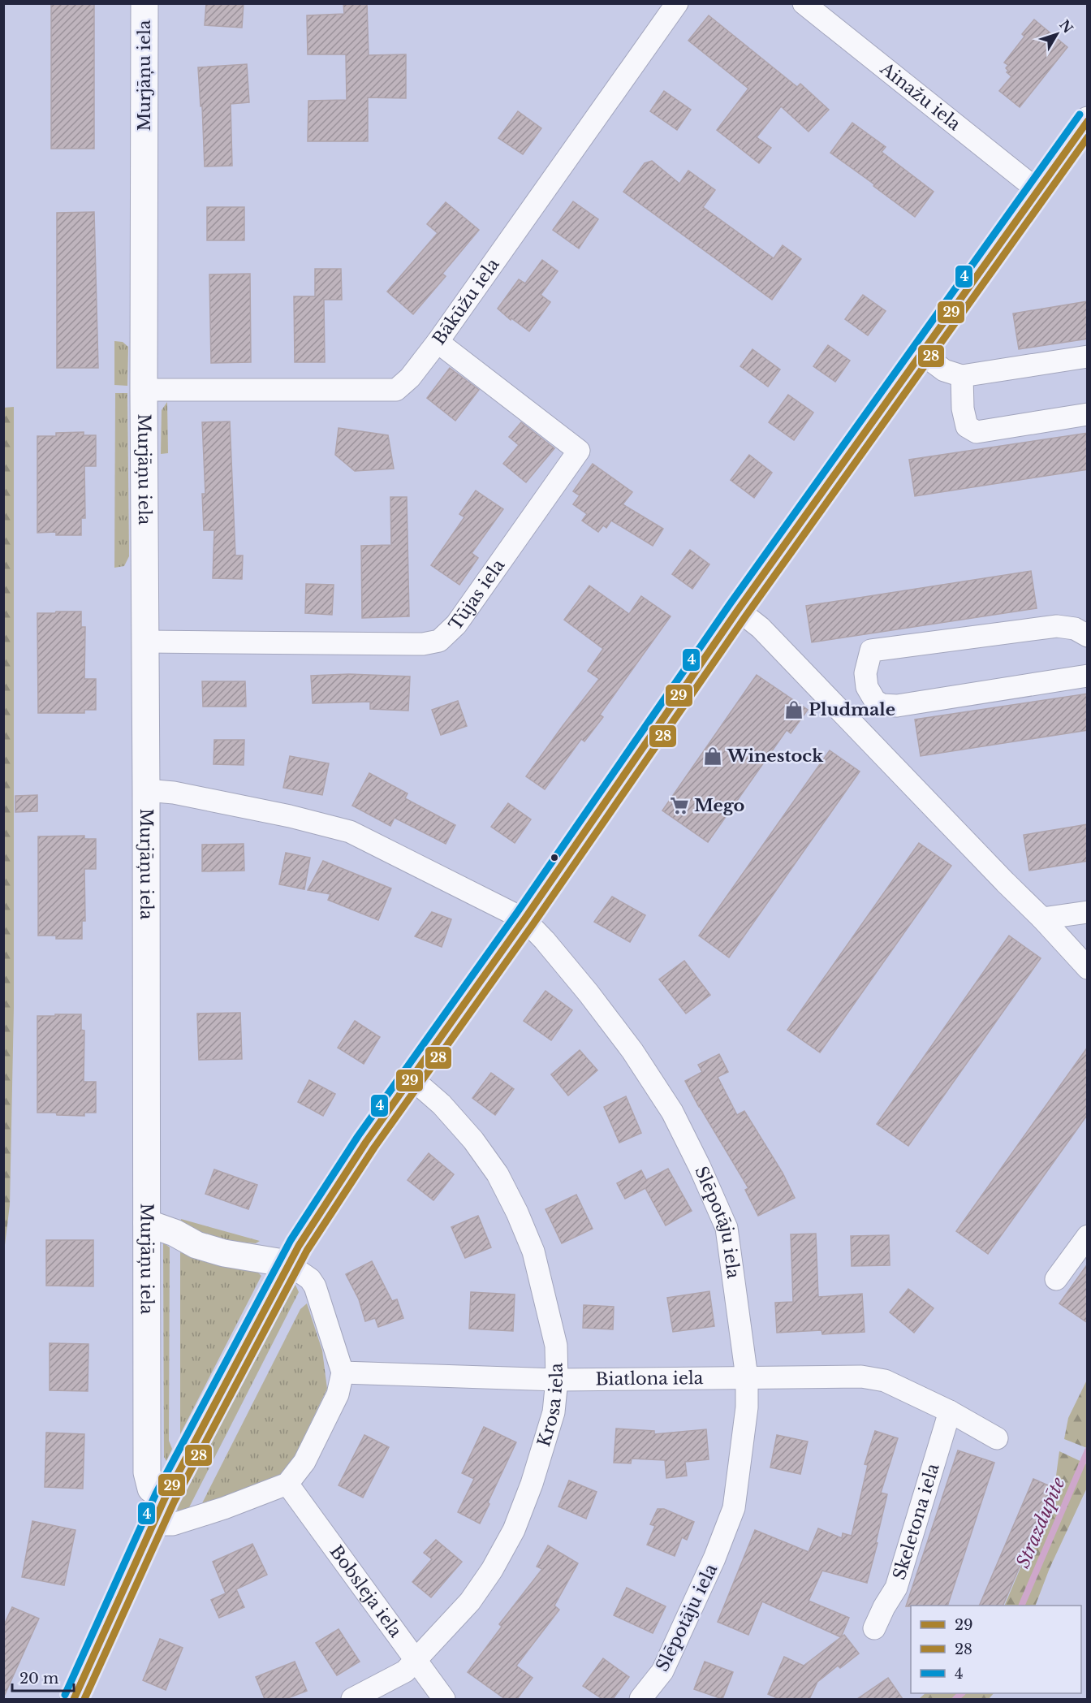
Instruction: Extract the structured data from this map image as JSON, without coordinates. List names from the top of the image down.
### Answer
{
  "streets": {
    "street": [
      "Murjāņu iela",
      "Ainažu iela",
      "Bākūžu iela",
      "Tūjas iela",
      "Slēpotāju iela",
      "Biatlona iela",
      "Krosa iela",
      "Skeletona iela",
      "Bobsleja iela"
    ]
  },
  "crossings": [
    ["Murjāņu iela", "Bākūžu iela"],
    ["Murjāņu iela", "Tūjas iela"],
    ["Murjāņu iela", "Slēpotāju iela"],
    ["Bākūžu iela", "Tūjas iela"],
    ["Slēpotāju iela", "Biatlona iela"],
    ["Biatlona iela", "Krosa iela"],
    ["Biatlona iela", "Skeletona iela"],
    ["Krosa iela", "Bobsleja iela"]
  ],
  "water": ["Strazdupīte"],
  "places": {
    "shop": ["Pludmale", "Winestock"],
    "supermarket": ["Mego"]
  },
  "lines": ["transit line 4", "transit line 29", "transit line 28"],
  "legend": ["29", "28", "4"],
  "scale_bar": "20 m",
  "north": "top right"
}
